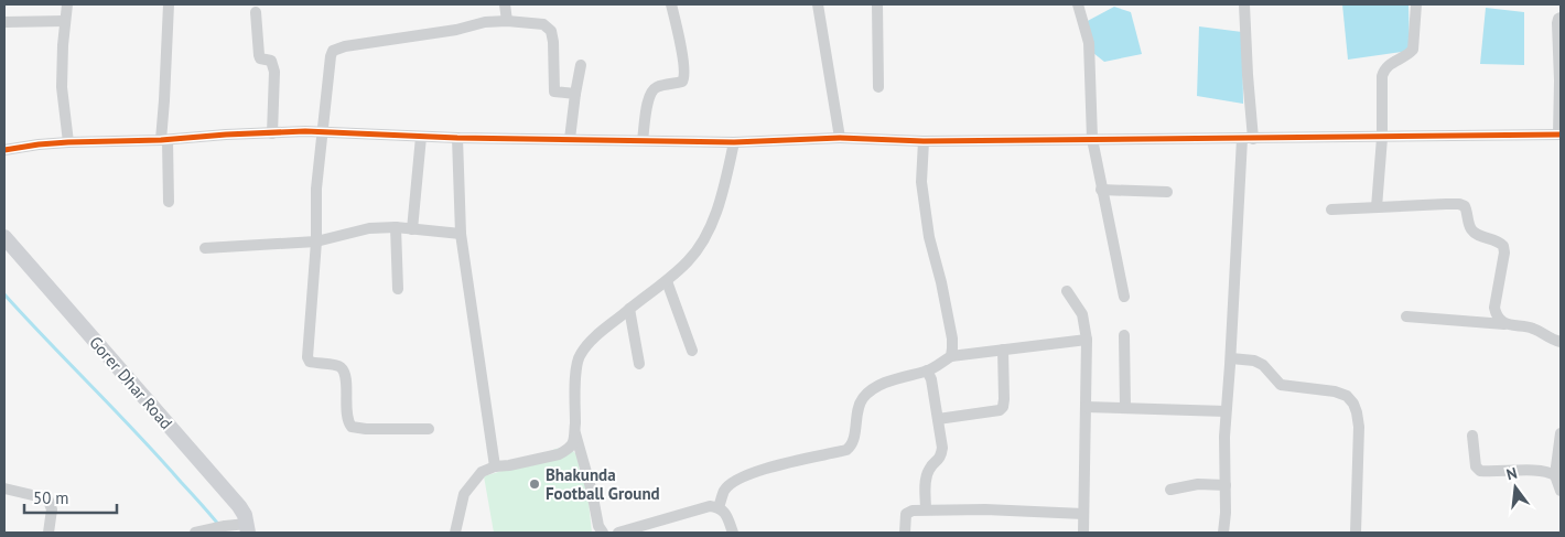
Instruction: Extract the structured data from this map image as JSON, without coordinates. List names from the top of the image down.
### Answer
{
  "streets": {
    "street": ["Gorer Dhar Road"]
  },
  "places": ["Bhakunda Football Ground"],
  "scale_bar": "50 m",
  "north": "top"
}
